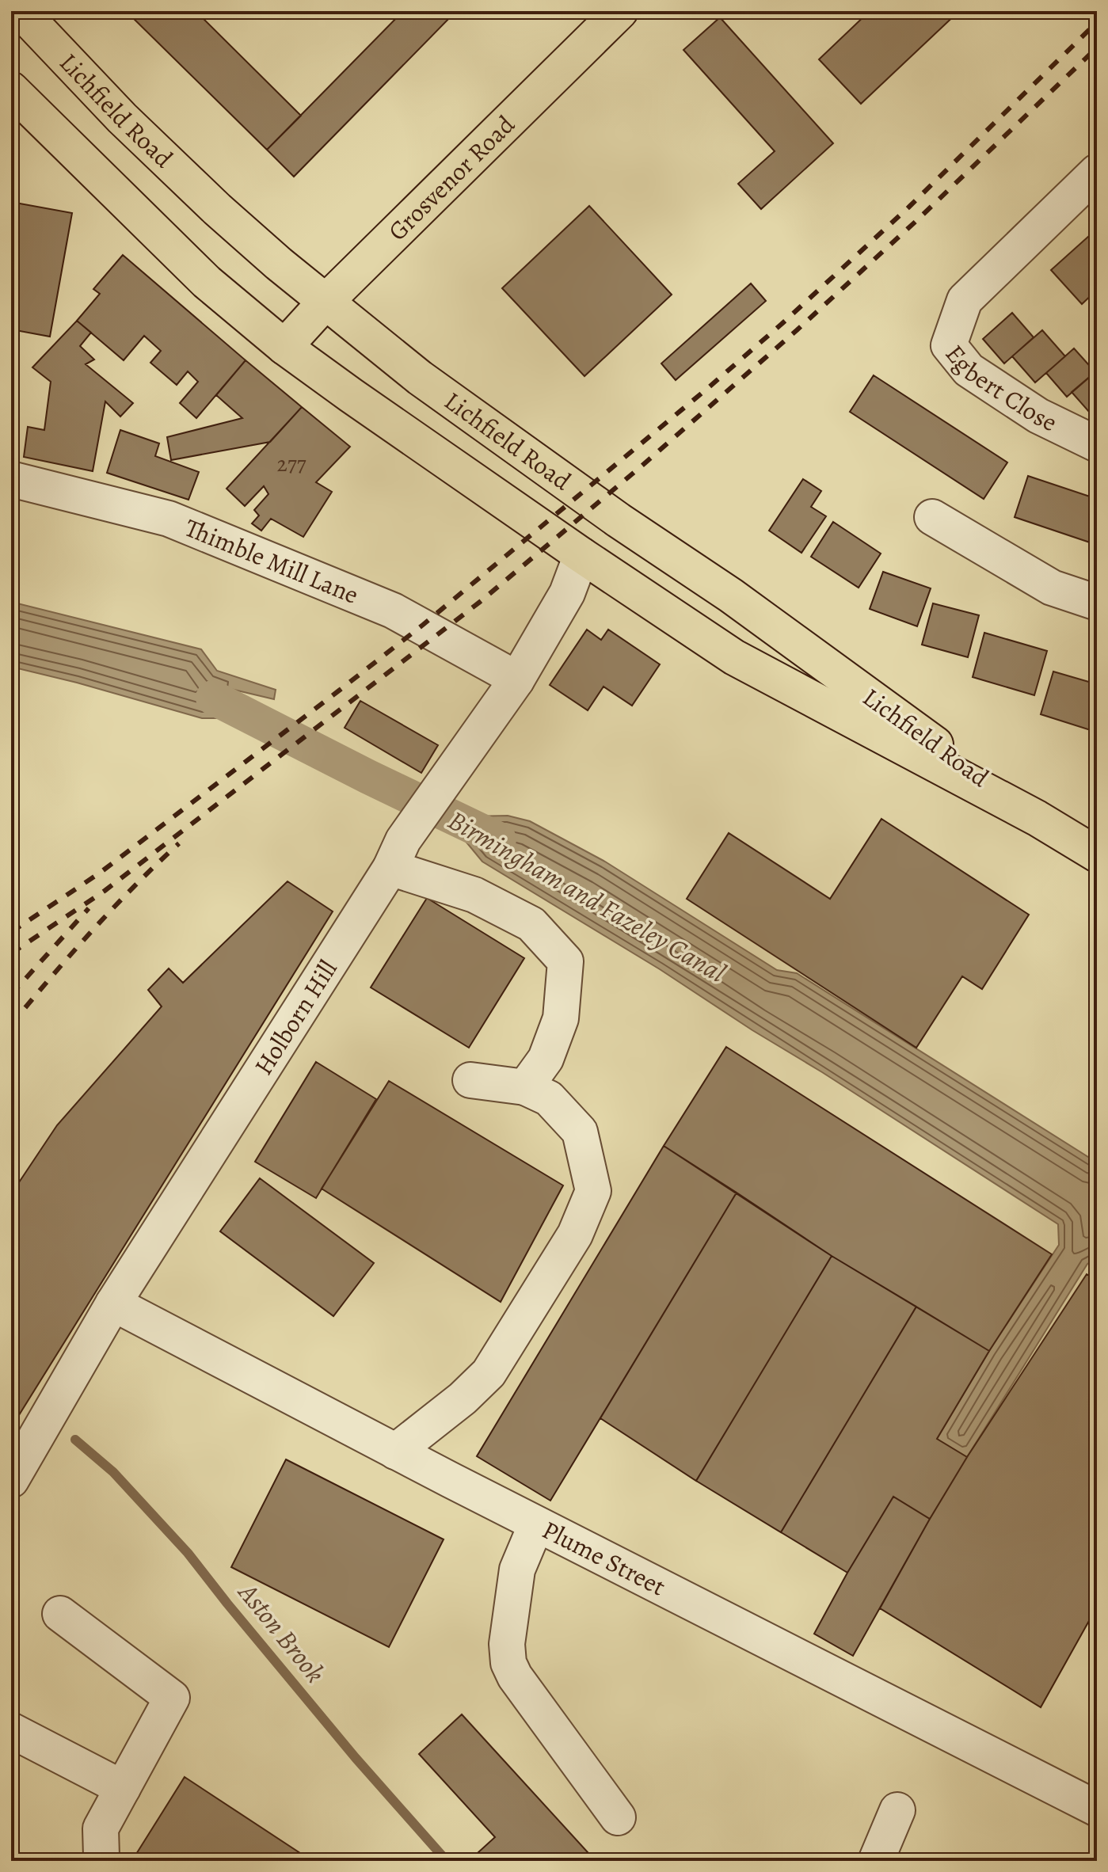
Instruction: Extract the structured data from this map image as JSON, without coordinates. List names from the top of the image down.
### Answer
{
  "streets": {
    "main road": ["Lichfield Road", "Grosvenor Road"],
    "street": [
      "Egbert Close",
      "Thimble Mill Lane",
      "Holborn Hill",
      "Plume Street"
    ]
  },
  "crossings": [
    ["Lichfield Road", "Grosvenor Road"],
    ["Lichfield Road", "Holborn Hill"],
    ["Thimble Mill Lane", "Holborn Hill"],
    ["Holborn Hill", "Plume Street"]
  ],
  "water": ["Birmingham and Fazeley Canal", "Aston Brook"],
  "house_numbers": ["277"]
}
